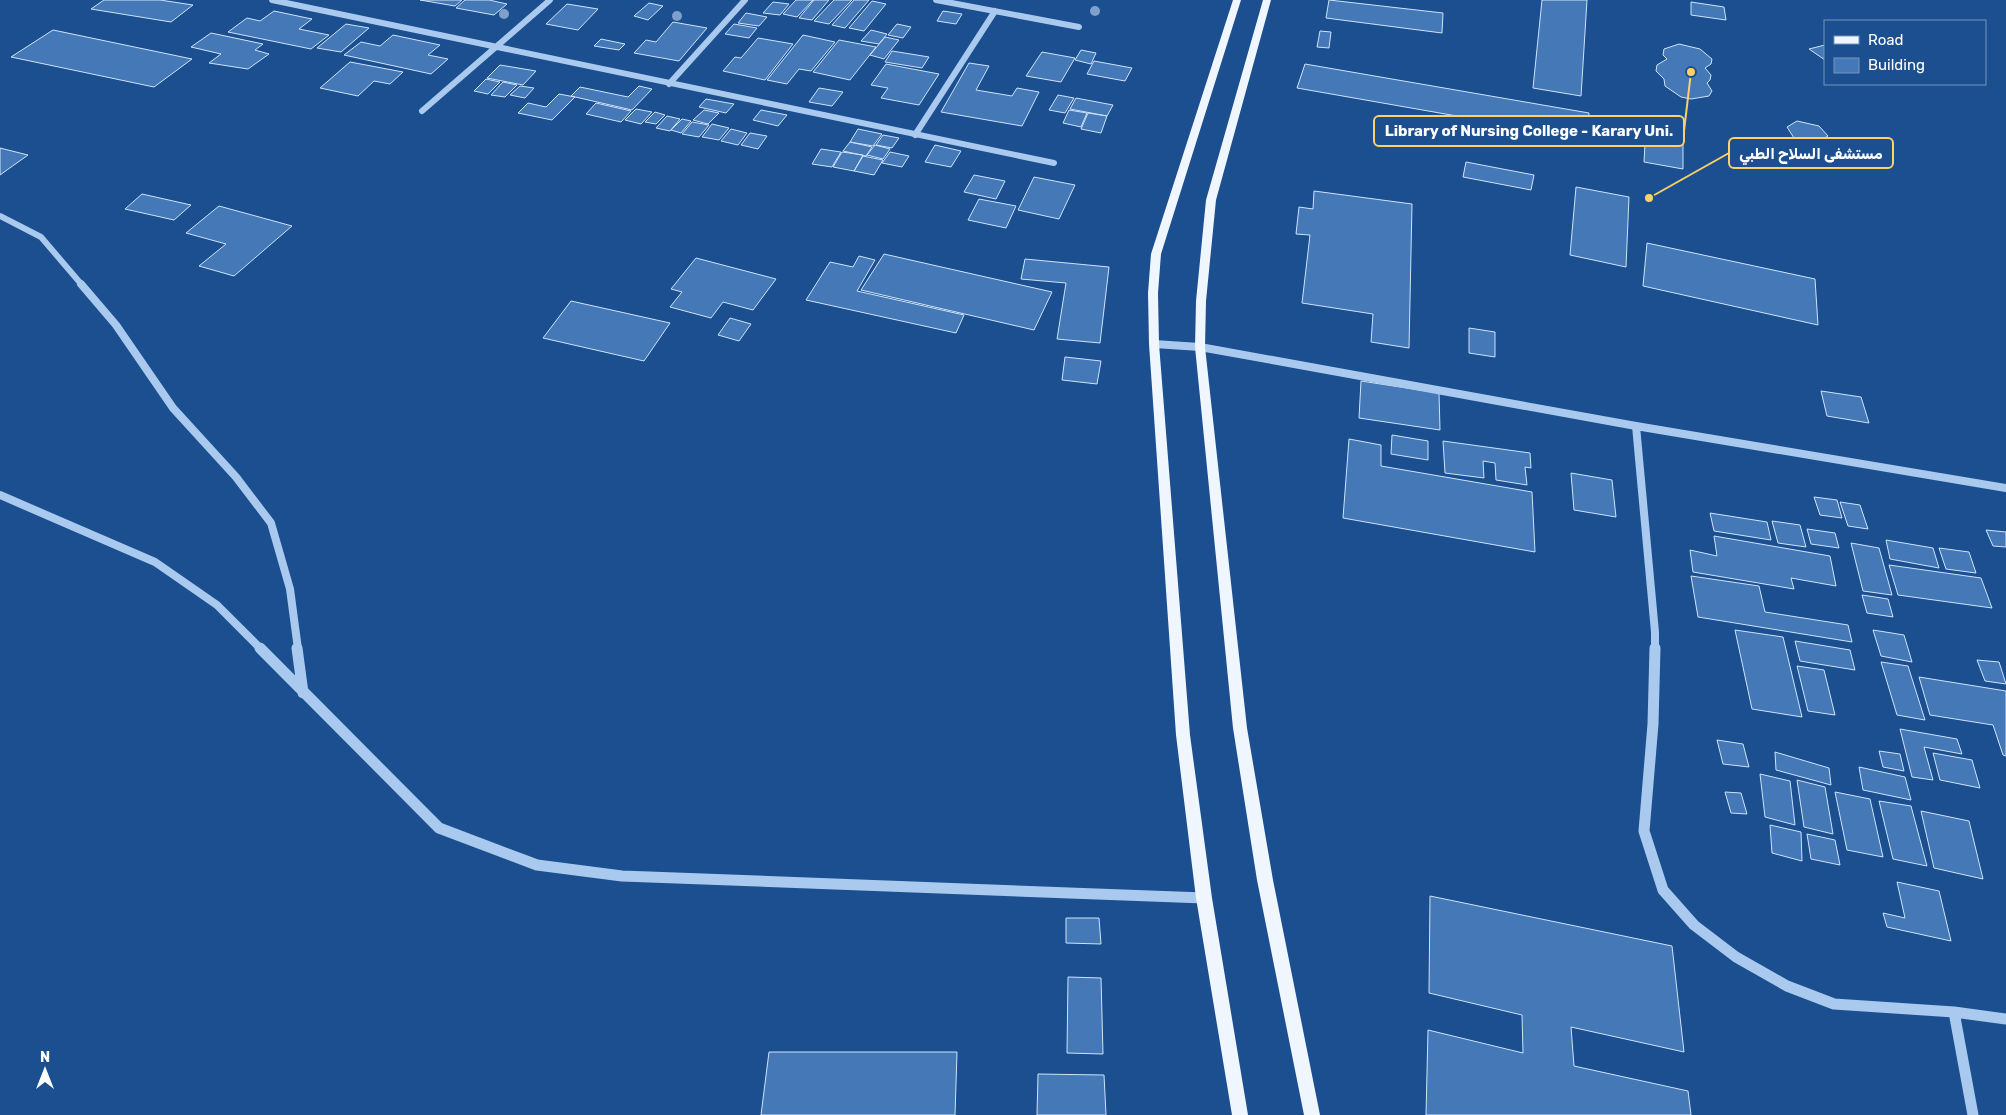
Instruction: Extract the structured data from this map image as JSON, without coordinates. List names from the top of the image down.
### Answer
{
  "places": ["Library of Nursing College - Karary Uni.", "مستشفى السلاح الطبي"],
  "legend": ["Road", "Building"],
  "north": "top"
}
